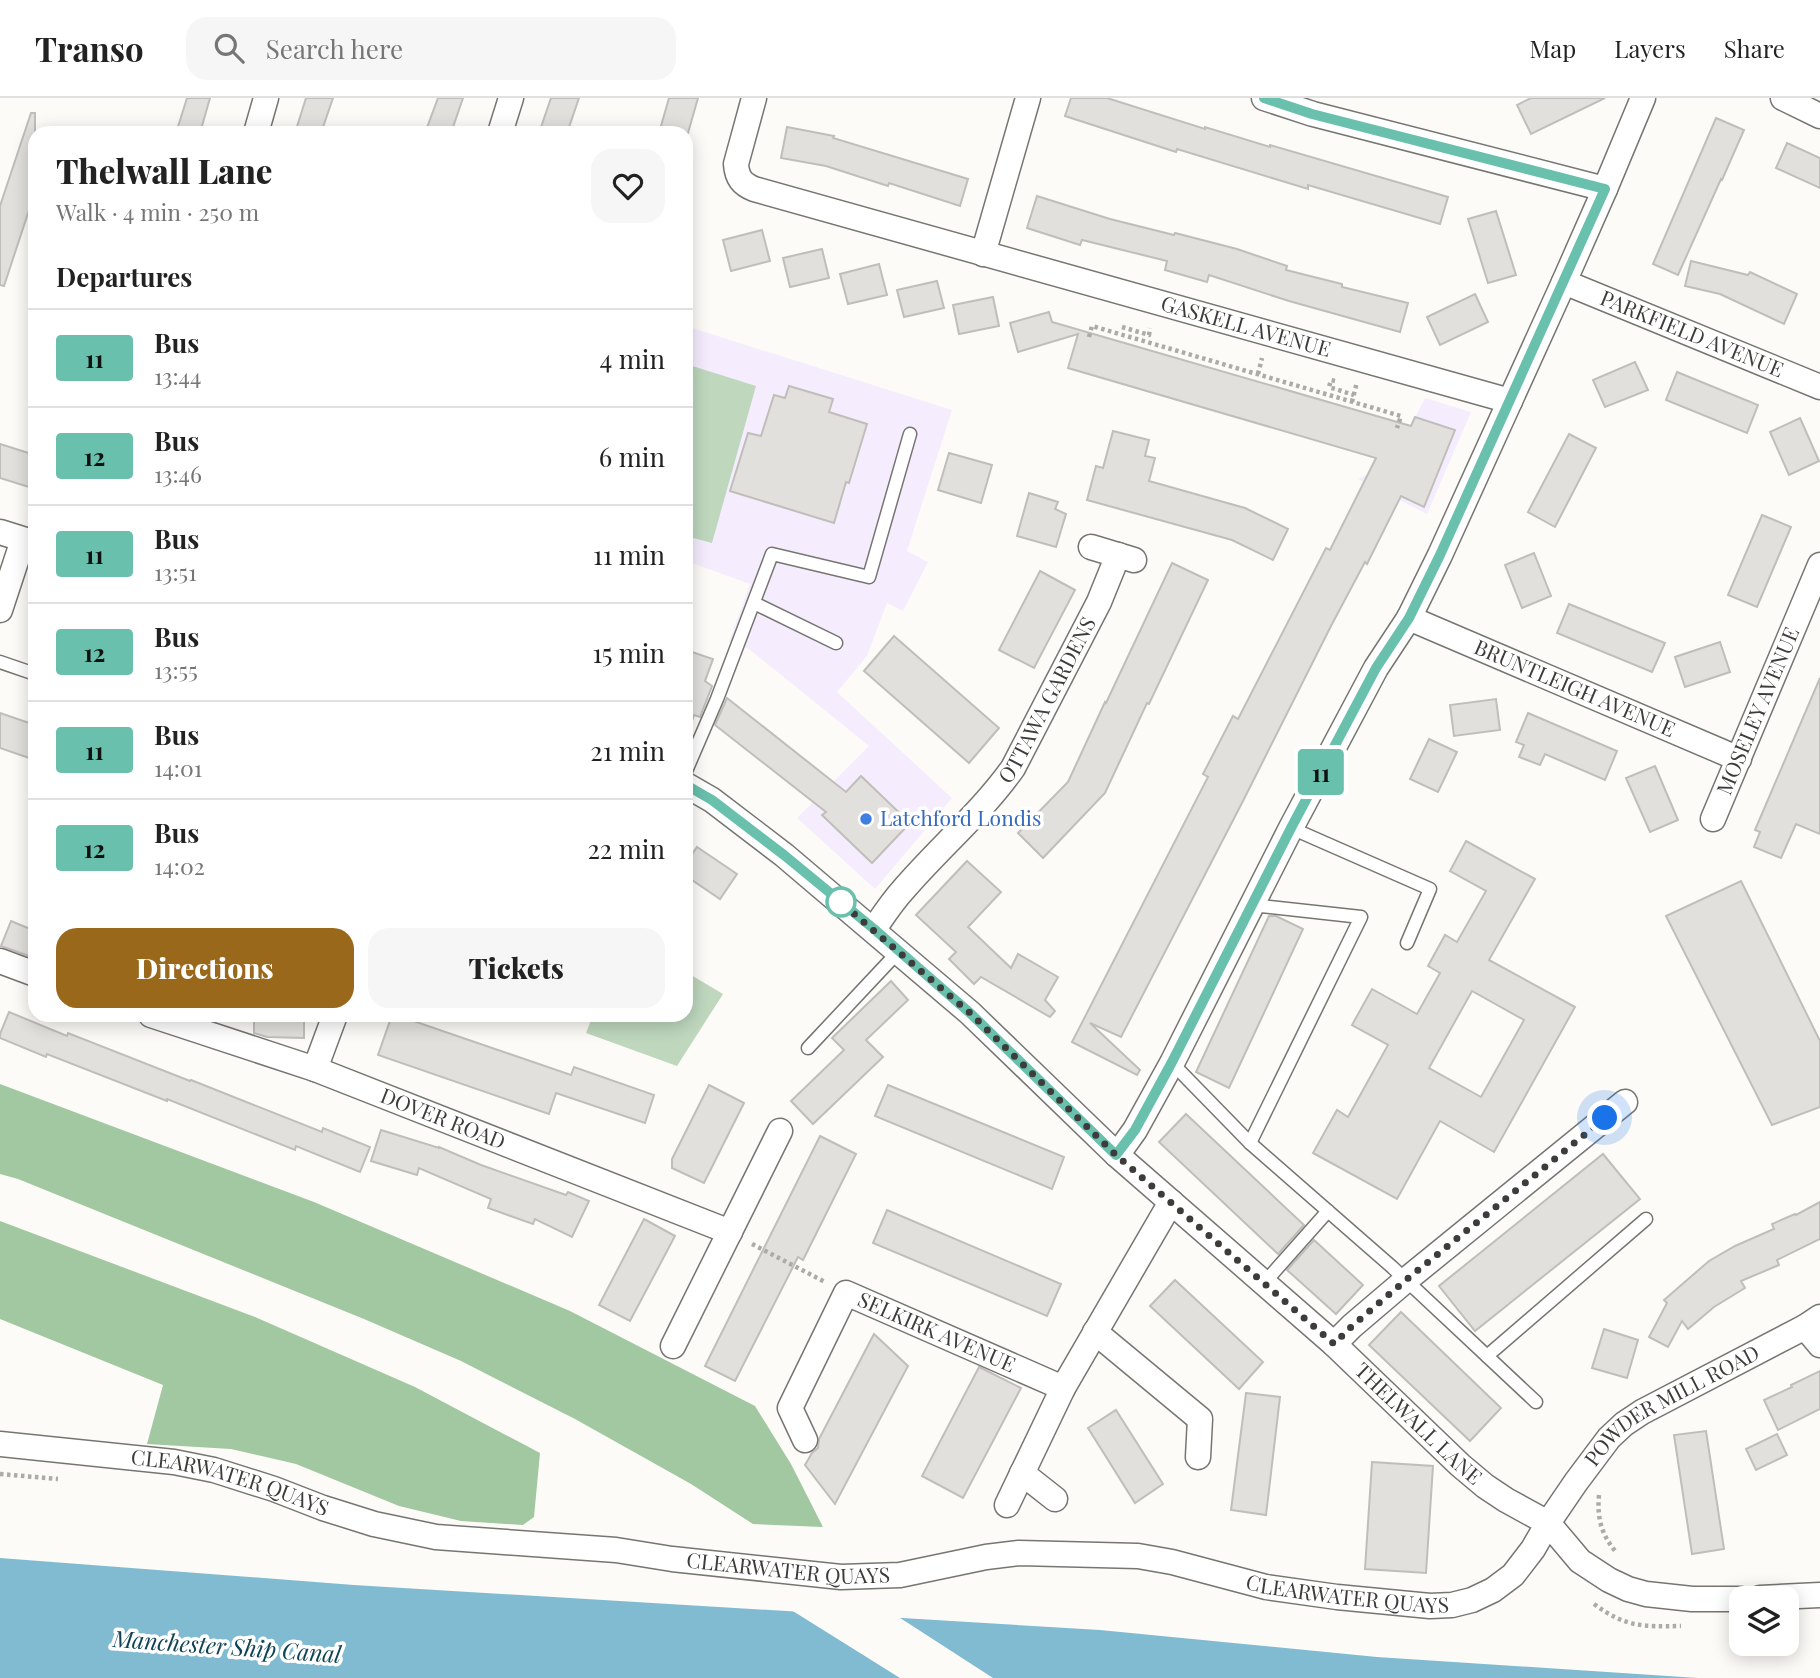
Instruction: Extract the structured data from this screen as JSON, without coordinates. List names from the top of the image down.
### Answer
{
  "streets": {
    "street": [
      "GASKELL AVENUE",
      "PARKFIELD AVENUE",
      "BRUNTLEIGH AVENUE",
      "OTTAWA GARDENS",
      "MOSELEY AVENUE",
      "DOVER ROAD",
      "SELKIRK AVENUE",
      "POWDER MILL ROAD",
      "THELWALL LANE",
      "CLEARWATER QUAYS"
    ]
  },
  "crossings": [
    ["BRUNTLEIGH AVENUE", "MOSELEY AVENUE"],
    ["OTTAWA GARDENS", "THELWALL LANE"],
    ["POWDER MILL ROAD", "THELWALL LANE"],
    ["POWDER MILL ROAD", "CLEARWATER QUAYS"],
    ["THELWALL LANE", "CLEARWATER QUAYS"]
  ],
  "water": ["Manchester Ship Canal"],
  "places": ["Latchford Londis"],
  "lines": ["bus line 11"],
  "page": {
    "header": "Transo",
    "search": "Search here",
    "nav": ["Map", "Layers", "Share"],
    "on_map": "11",
    "heading": [
      ["Thelwall Lane", "Walk · 4 min · 250 m"],
      "Departures"
    ],
    "list": [
      {
        "mark": "11",
        "name": "Bus",
        "note": "13:44",
        "value": "4 min"
      },
      {
        "mark": "12",
        "name": "Bus",
        "note": "13:46",
        "value": "6 min"
      },
      {
        "mark": "11",
        "name": "Bus",
        "note": "13:51",
        "value": "11 min"
      },
      {
        "mark": "12",
        "name": "Bus",
        "note": "13:55",
        "value": "15 min"
      },
      {
        "mark": "11",
        "name": "Bus",
        "note": "14:01",
        "value": "21 min"
      },
      {
        "mark": "12",
        "name": "Bus",
        "note": "14:02",
        "value": "22 min"
      }
    ],
    "buttons": ["Directions", "Tickets"]
  }
}
